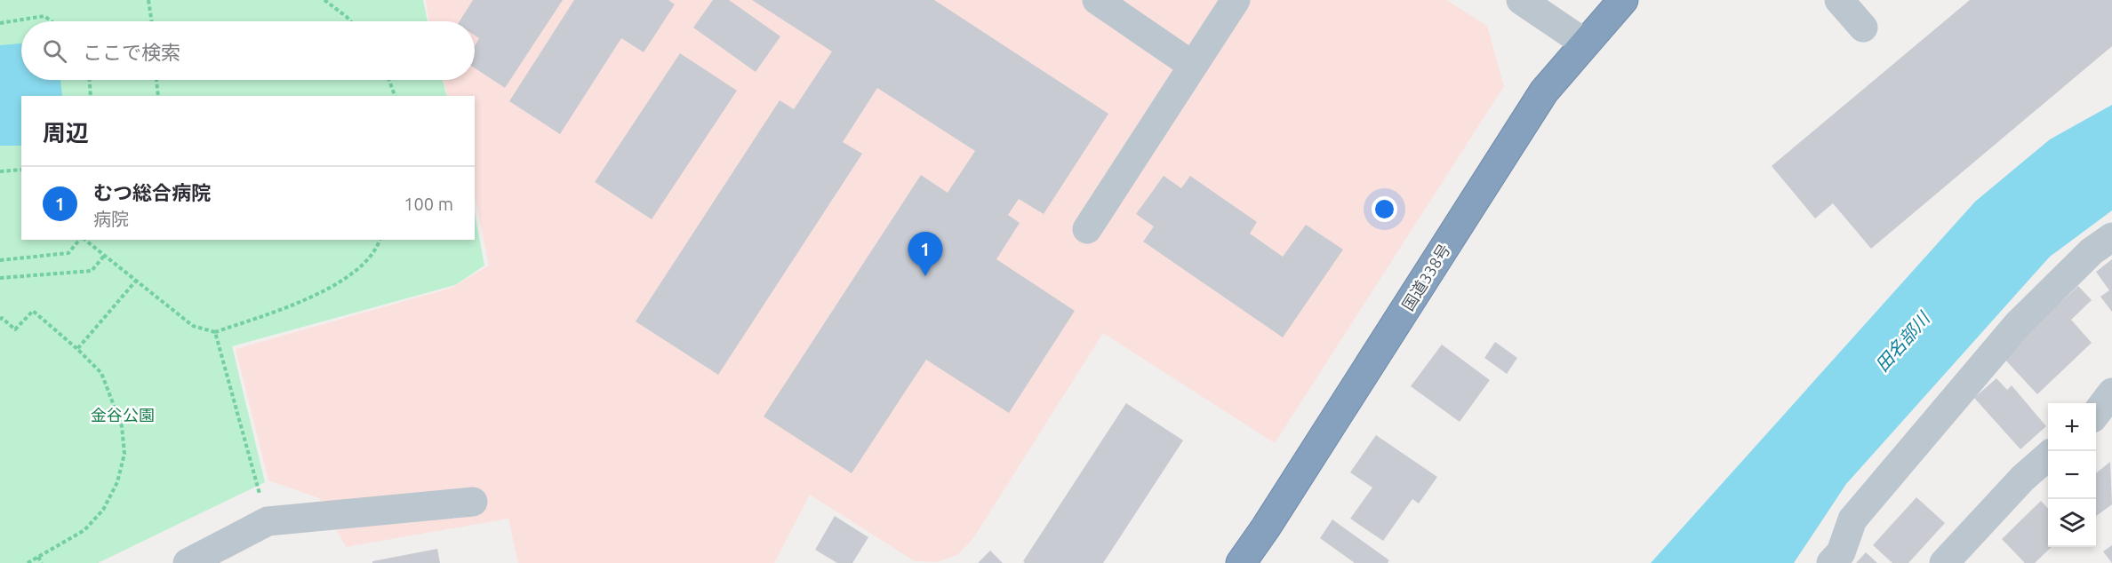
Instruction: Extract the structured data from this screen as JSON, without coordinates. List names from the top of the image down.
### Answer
{
  "streets": {
    "highway": ["国道338号"]
  },
  "water": ["田名部川"],
  "parks": ["金谷公園"],
  "page": {
    "search": "ここで検索",
    "heading": "周辺",
    "list": [
      {
        "mark": "1",
        "name": "むつ総合病院",
        "note": "病院",
        "value": "100 m"
      }
    ],
    "pins": "1",
    "map_buttons": ["+", "−"]
  }
}
